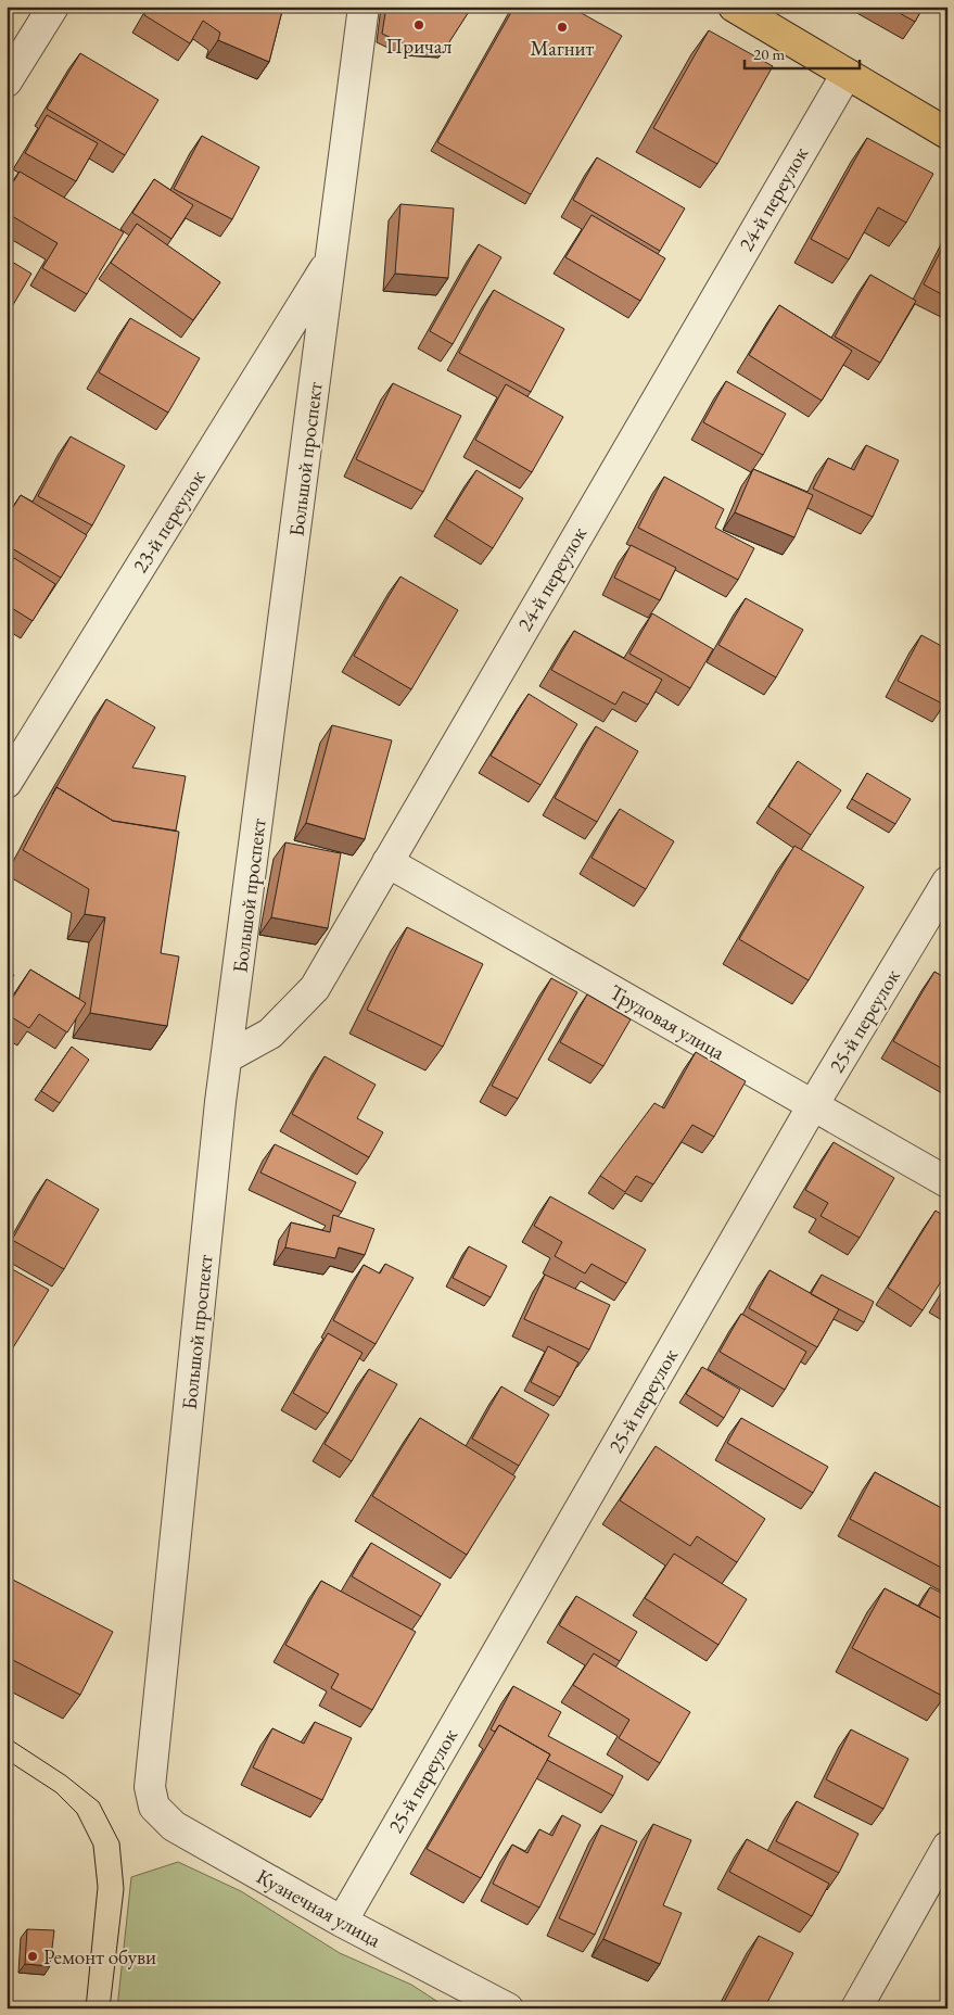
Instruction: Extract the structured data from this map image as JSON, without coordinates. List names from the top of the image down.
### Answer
{
  "streets": {
    "street": [
      "24-й переулок",
      "Большой проспект",
      "23-й переулок",
      "25-й переулок",
      "Трудовая улица",
      "Кузнечная улица"
    ]
  },
  "crossings": [
    ["24-й переулок", "Большой проспект"],
    ["24-й переулок", "Трудовая улица"],
    ["Большой проспект", "23-й переулок"],
    ["Большой проспект", "Кузнечная улица"],
    ["25-й переулок", "Трудовая улица"],
    ["25-й переулок", "Кузнечная улица"]
  ],
  "places": ["Причал", "Магнит", "Ремонт обуви"],
  "scale_bar": "20 m"
}
